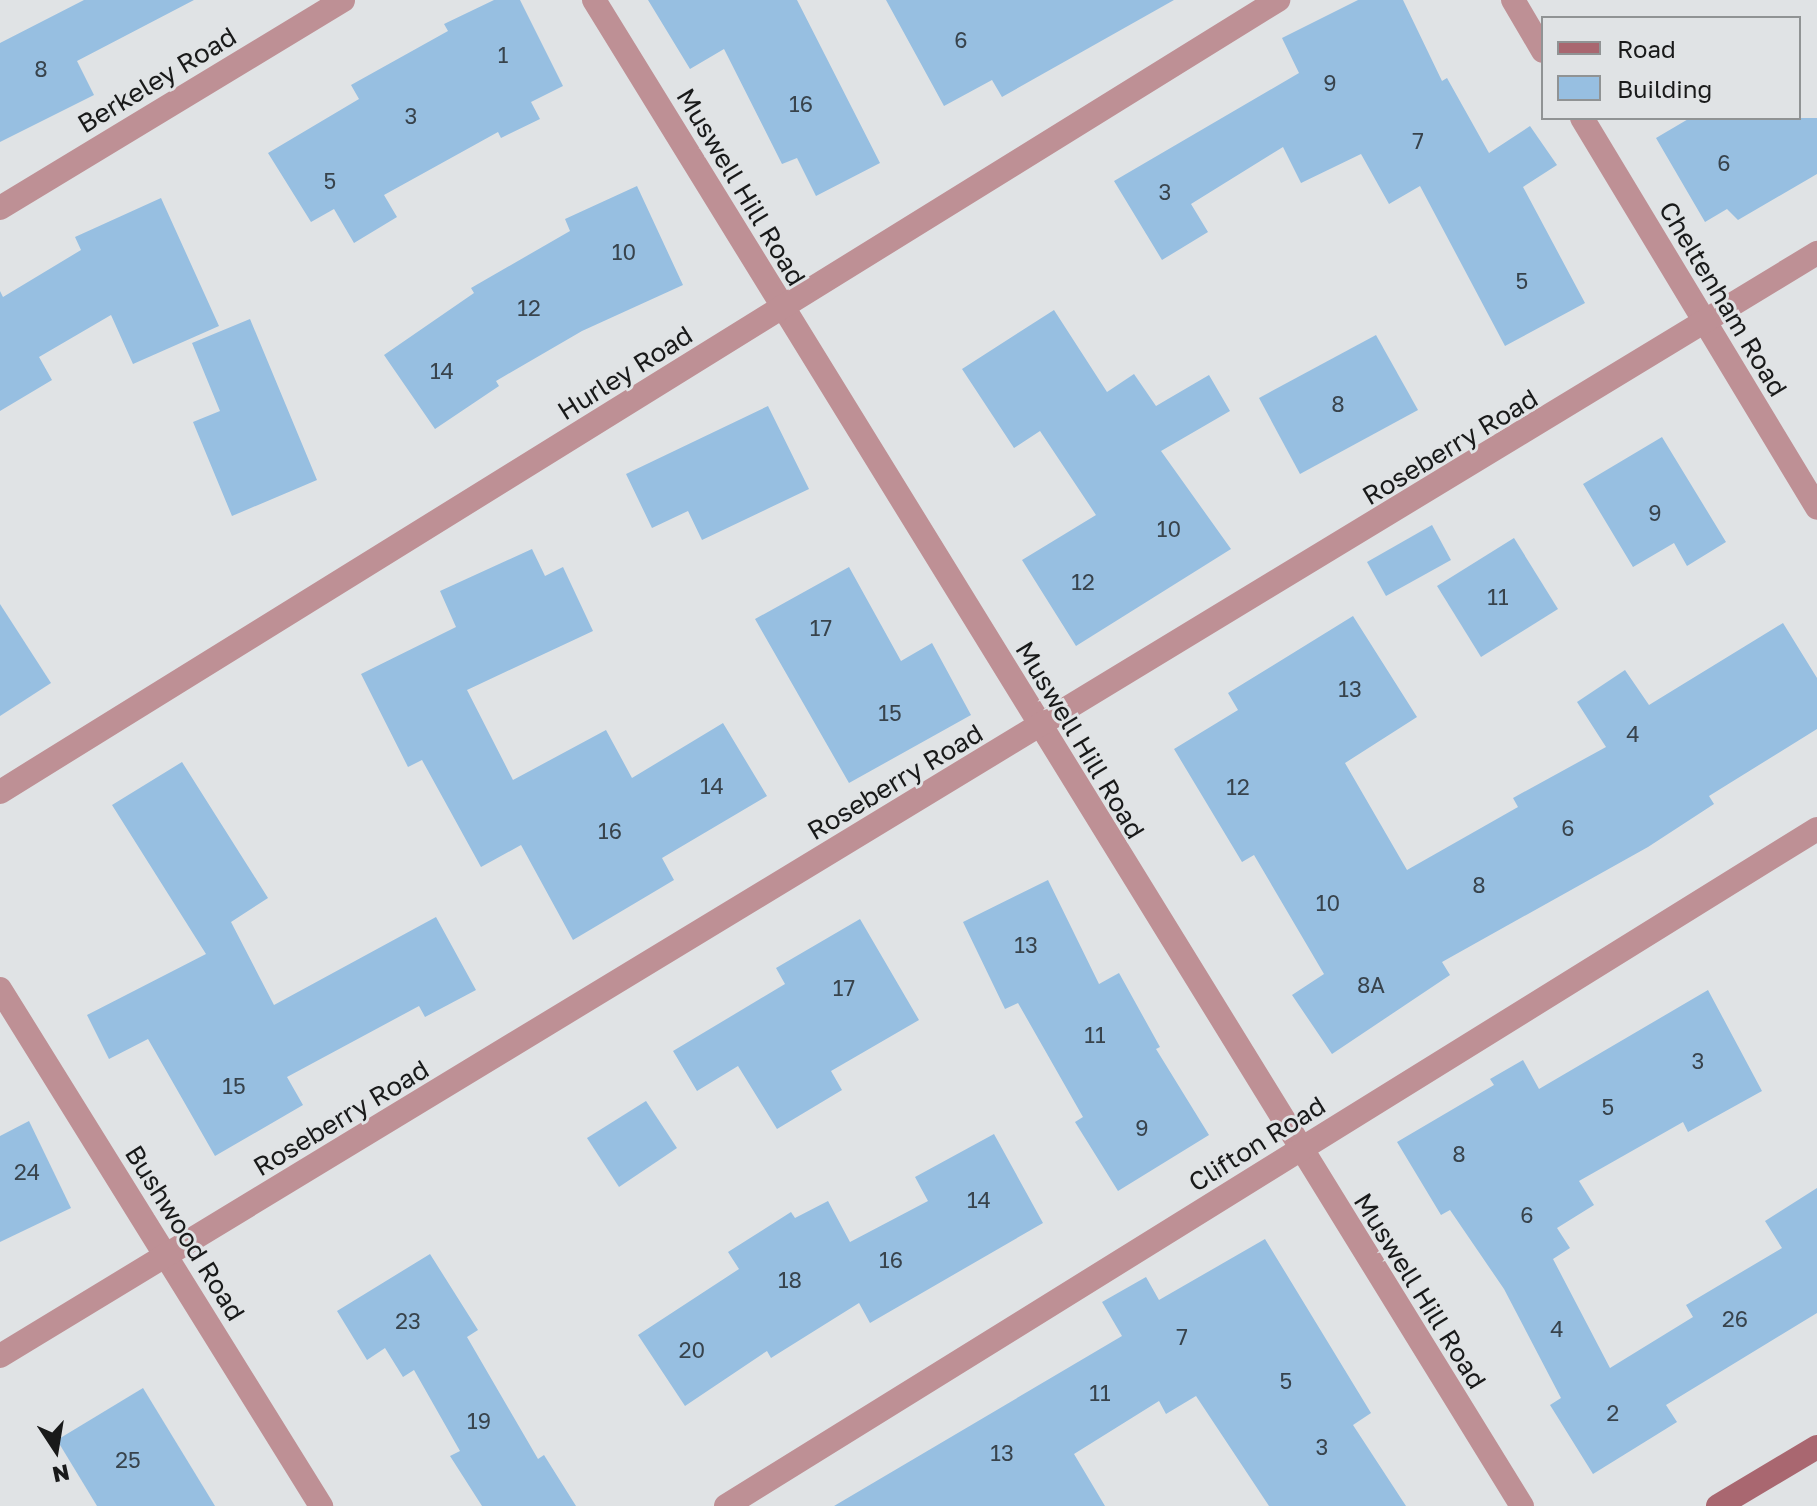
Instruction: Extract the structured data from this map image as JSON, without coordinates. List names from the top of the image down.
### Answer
{
  "streets": {
    "street": [
      "Berkeley Road",
      "Muswell Hill Road",
      "Cheltenham Road",
      "Hurley Road",
      "Roseberry Road",
      "Clifton Road",
      "Bushwood Road"
    ]
  },
  "crossings": [
    ["Muswell Hill Road", "Hurley Road"],
    ["Muswell Hill Road", "Roseberry Road"],
    ["Muswell Hill Road", "Clifton Road"],
    ["Cheltenham Road", "Roseberry Road"],
    ["Roseberry Road", "Bushwood Road"]
  ],
  "house_numbers": [
    "6",
    "1",
    "8",
    "9",
    "16",
    "3",
    "7",
    "6",
    "5",
    "3",
    "10",
    "5",
    "12",
    "14",
    "8",
    "9",
    "10",
    "12",
    "11",
    "17",
    "13",
    "15",
    "4",
    "14",
    "12",
    "6",
    "16",
    "8",
    "10",
    "13",
    "8A",
    "17",
    "11",
    "3",
    "15",
    "5",
    "9",
    "8",
    "24",
    "14",
    "6",
    "16",
    "18",
    "26",
    "23",
    "4",
    "7",
    "20",
    "5",
    "11",
    "2",
    "19",
    "3",
    "13",
    "25"
  ],
  "legend": ["Road", "Building"],
  "north": "bottom"
}
